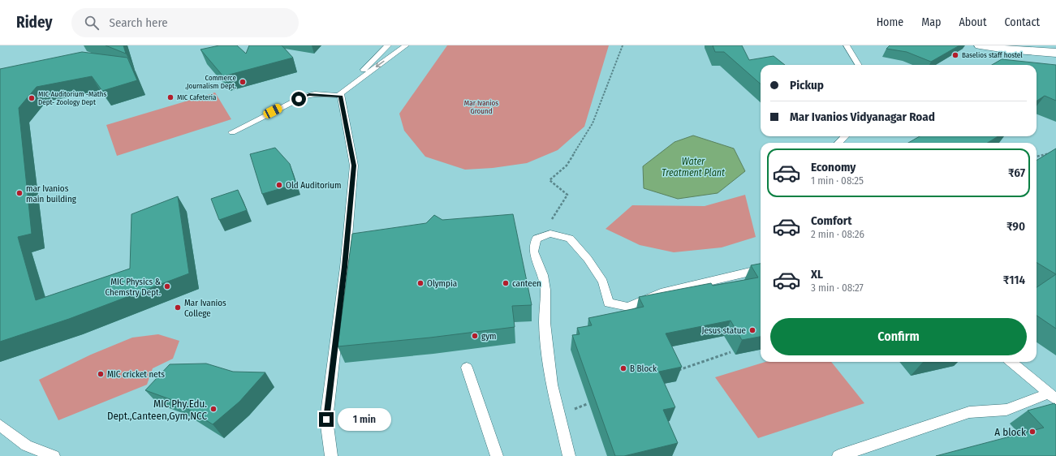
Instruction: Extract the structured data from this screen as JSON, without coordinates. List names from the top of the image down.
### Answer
{
  "water": ["Water Treatment Plant"],
  "parks": ["Mar Ivanios Ground"],
  "places": [
    "Baselios staff hostel",
    "Commerce ,Journalism Dept.",
    "MIC Cafeteria",
    "MIC Auditorium -Maths Dept- Zoology Dept",
    "Old Auditorium",
    "mar Ivanios main building",
    "Olympia",
    "canteen",
    "MIC Physics & Chemstry Dept.",
    "Mar Ivanios College",
    "Jesus statue",
    "gym",
    "B Block",
    "MIC cricket nets",
    "MIC Phy.Edu. Dept.,Canteen,Gym,NCC",
    "A block"
  ],
  "page": {
    "header": "Ridey",
    "search": "Search here",
    "nav": [
      "Home",
      "Map",
      "About",
      "Contact"
    ],
    "banner": ["Pickup", "Mar Ivanios Vidyanagar Road"],
    "list": [
      {
        "name": "Economy",
        "note": "1 min · 08:25",
        "value": "₹67"
      },
      {
        "name": "Comfort",
        "note": "2 min · 08:26",
        "value": "₹90"
      },
      {
        "name": "XL",
        "note": "3 min · 08:27",
        "value": "₹114"
      }
    ],
    "buttons": "Confirm",
    "bubble": "1 min"
  }
}
